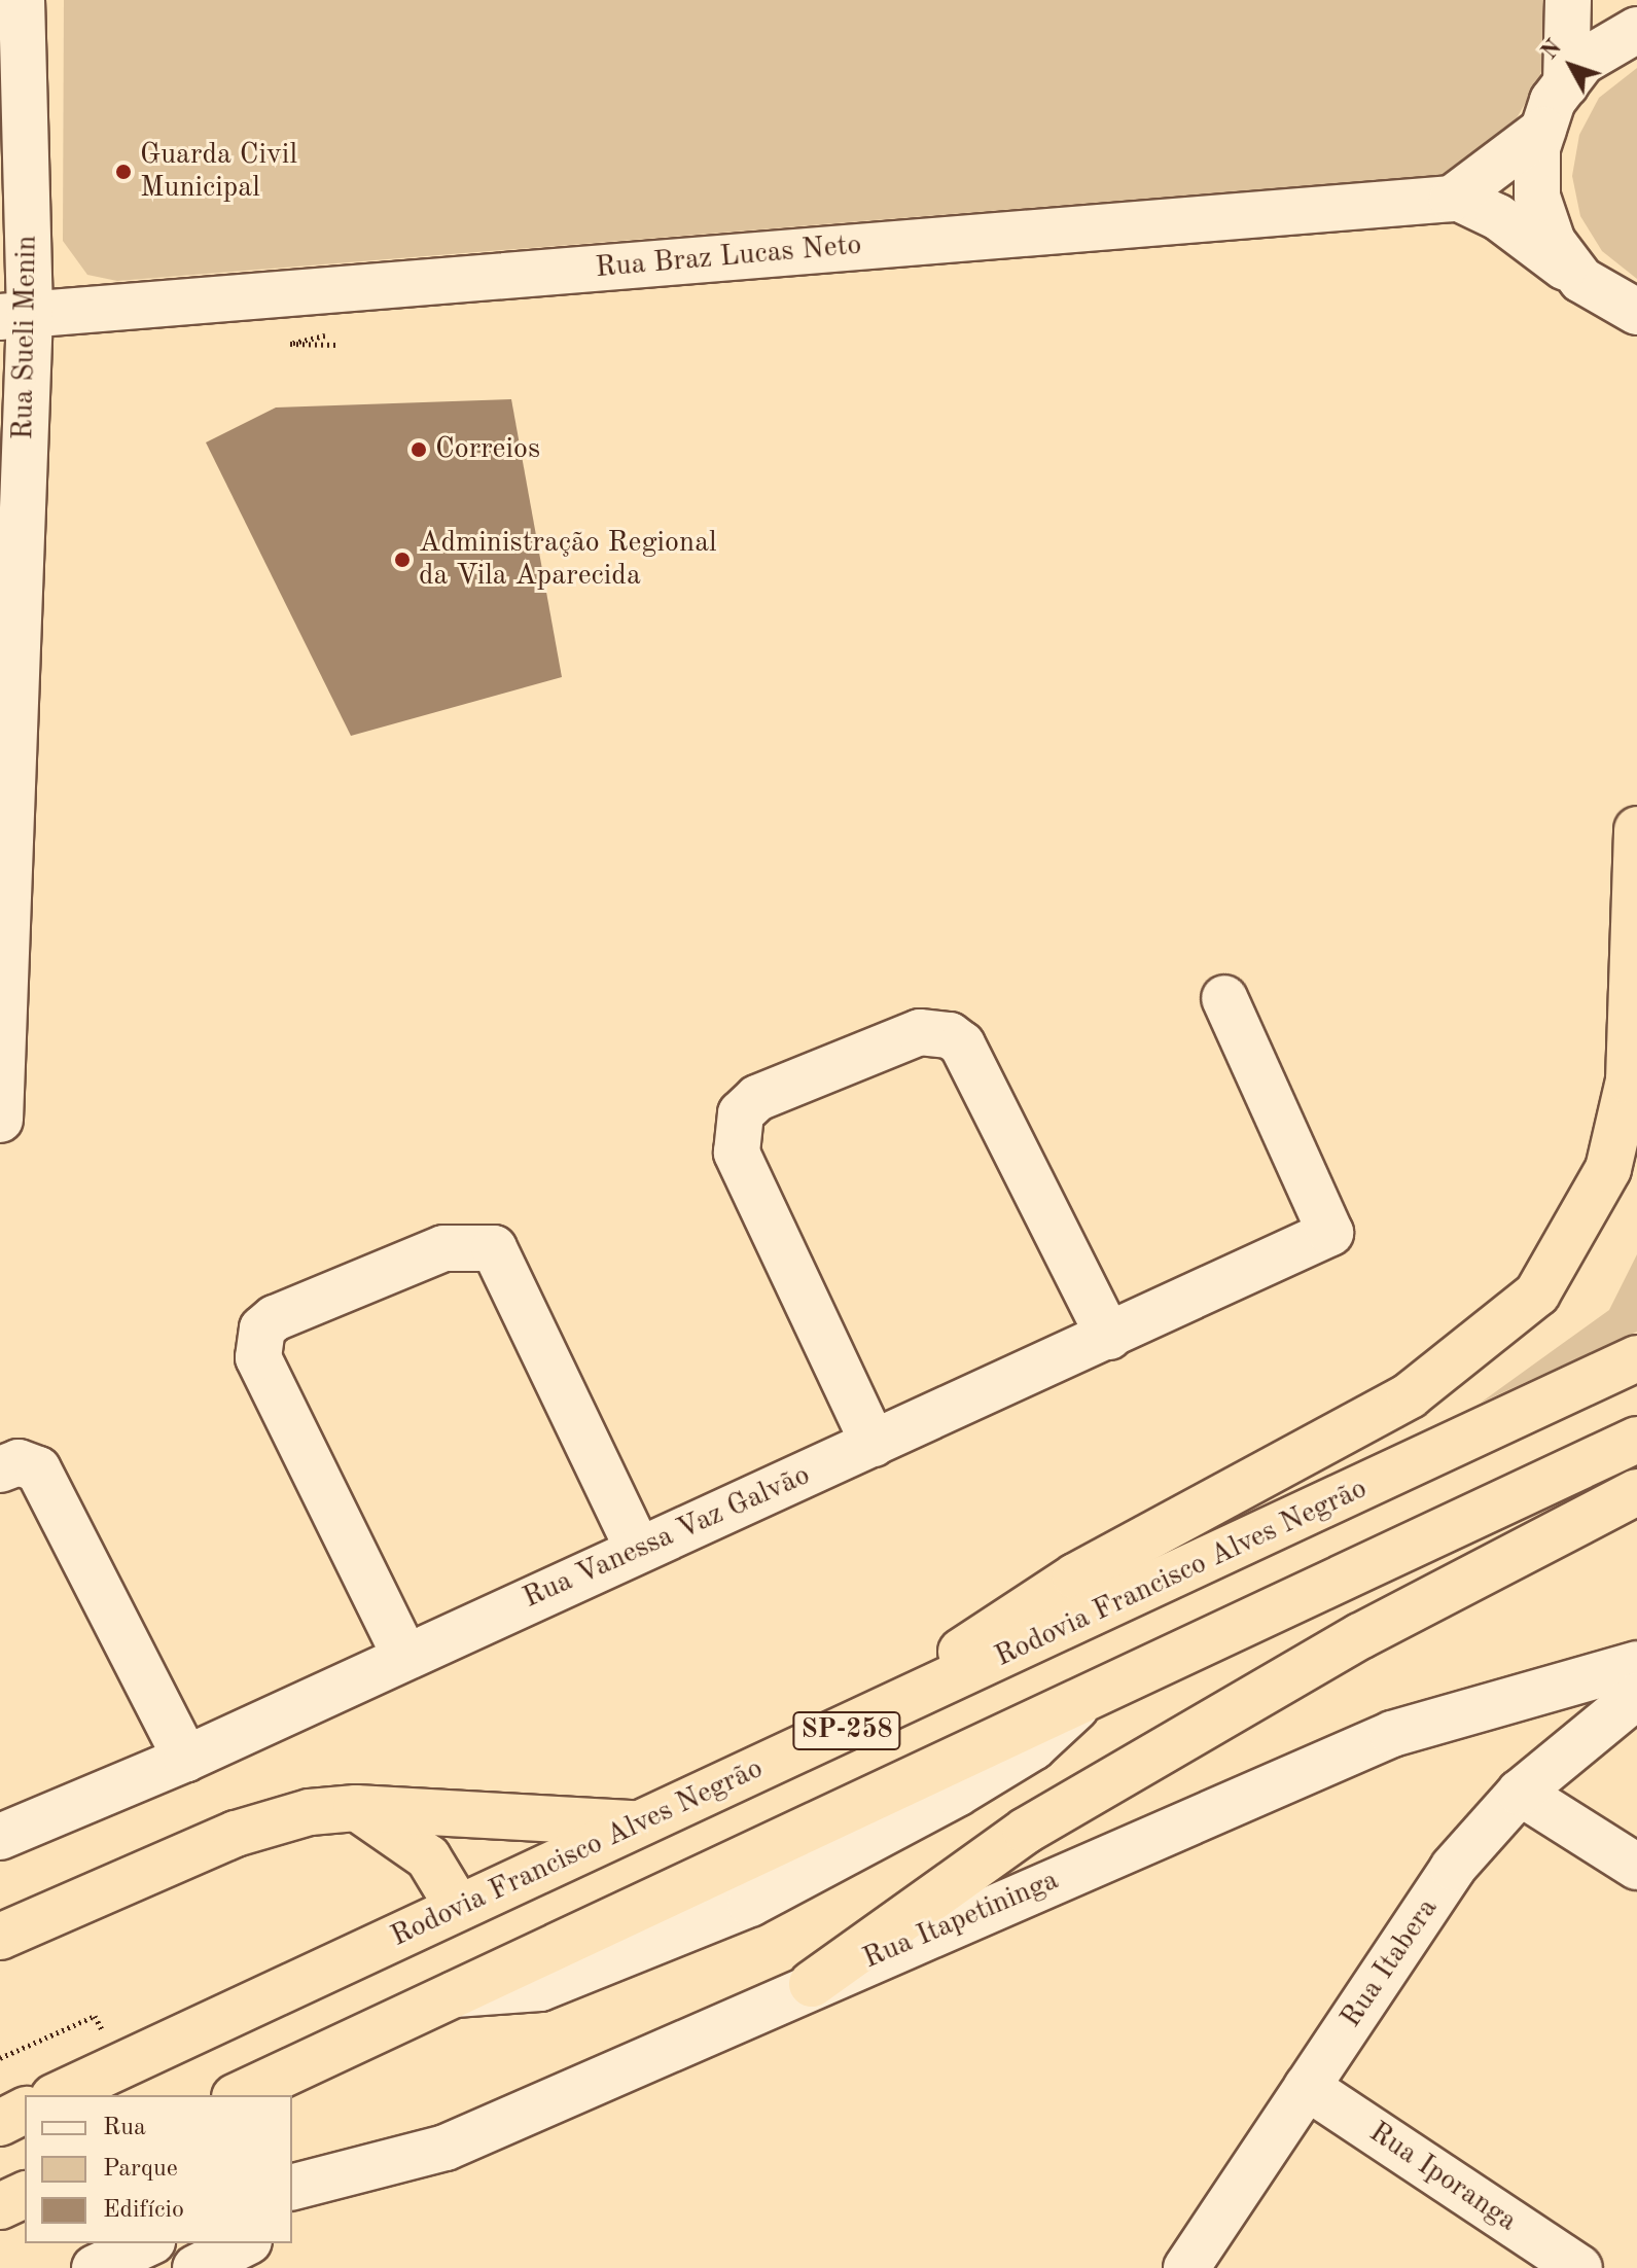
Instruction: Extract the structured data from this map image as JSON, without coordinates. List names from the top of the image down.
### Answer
{
  "streets": {
    "highway": ["Rodovia Francisco Alves Negrão", "SP-258"],
    "street": [
      "Rua Braz Lucas Neto",
      "Rua Sueli Menin",
      "Rua Vanessa Vaz Galvão",
      "Rua Itapetininga",
      "Rua Itabera",
      "Rua Iporanga"
    ]
  },
  "crossings": [
    ["Rua Braz Lucas Neto", "Rua Sueli Menin"],
    ["Rua Itabera", "Rua Iporanga"]
  ],
  "places": ["Guarda Civil Municipal", "Correios", "Administração Regional da Vila Aparecida"],
  "legend": ["Rua", "Parque", "Edifício"],
  "north": "top left"
}
